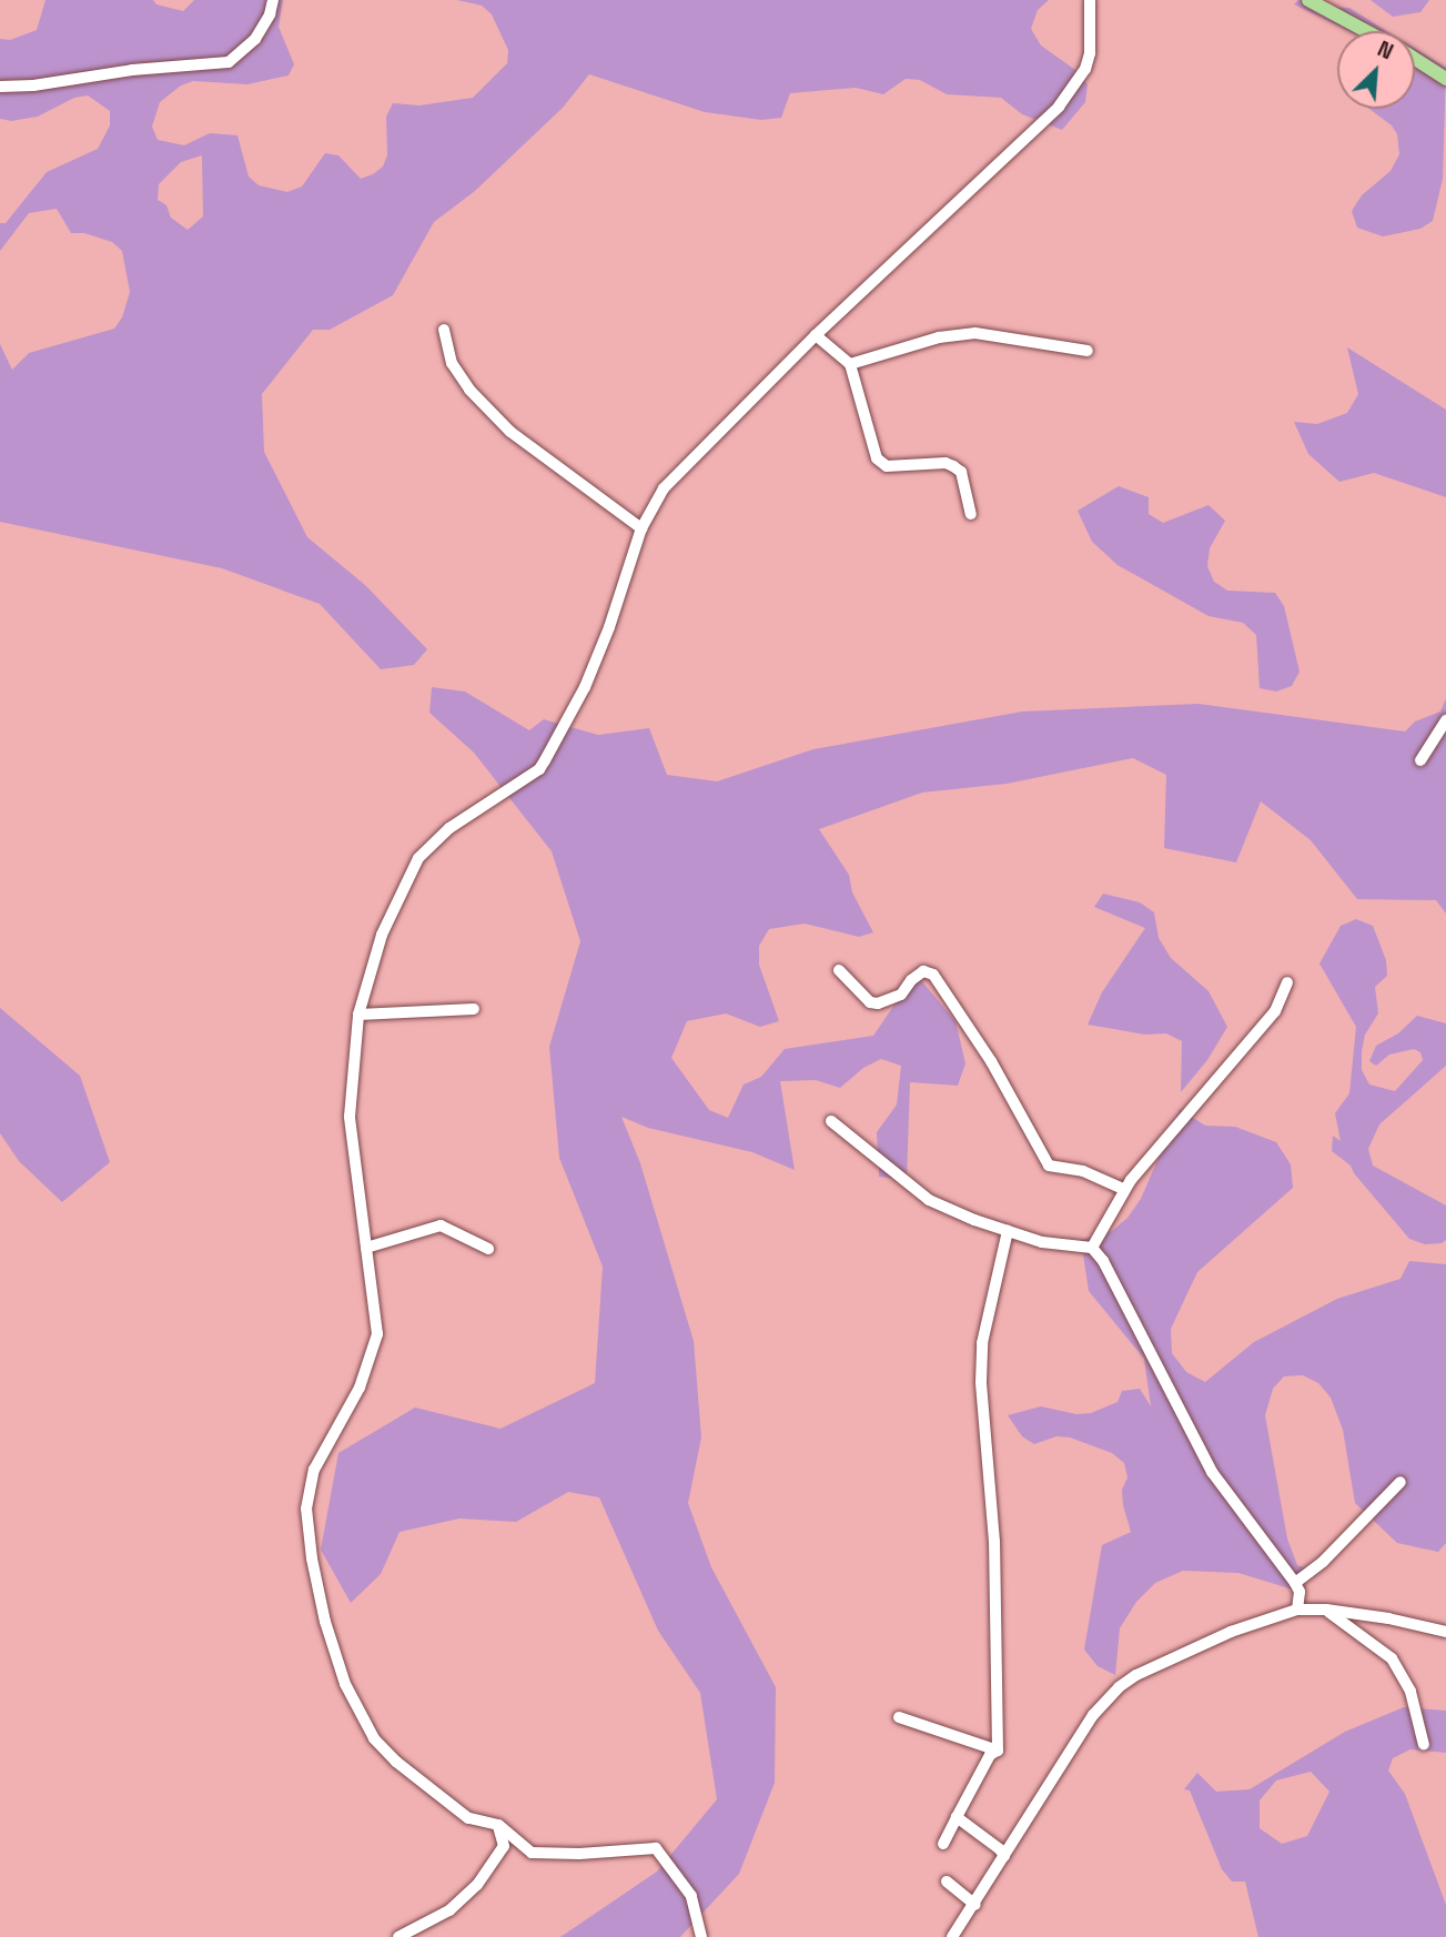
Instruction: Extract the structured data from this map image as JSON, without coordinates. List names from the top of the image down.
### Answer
{
  "north": "top right"
}
